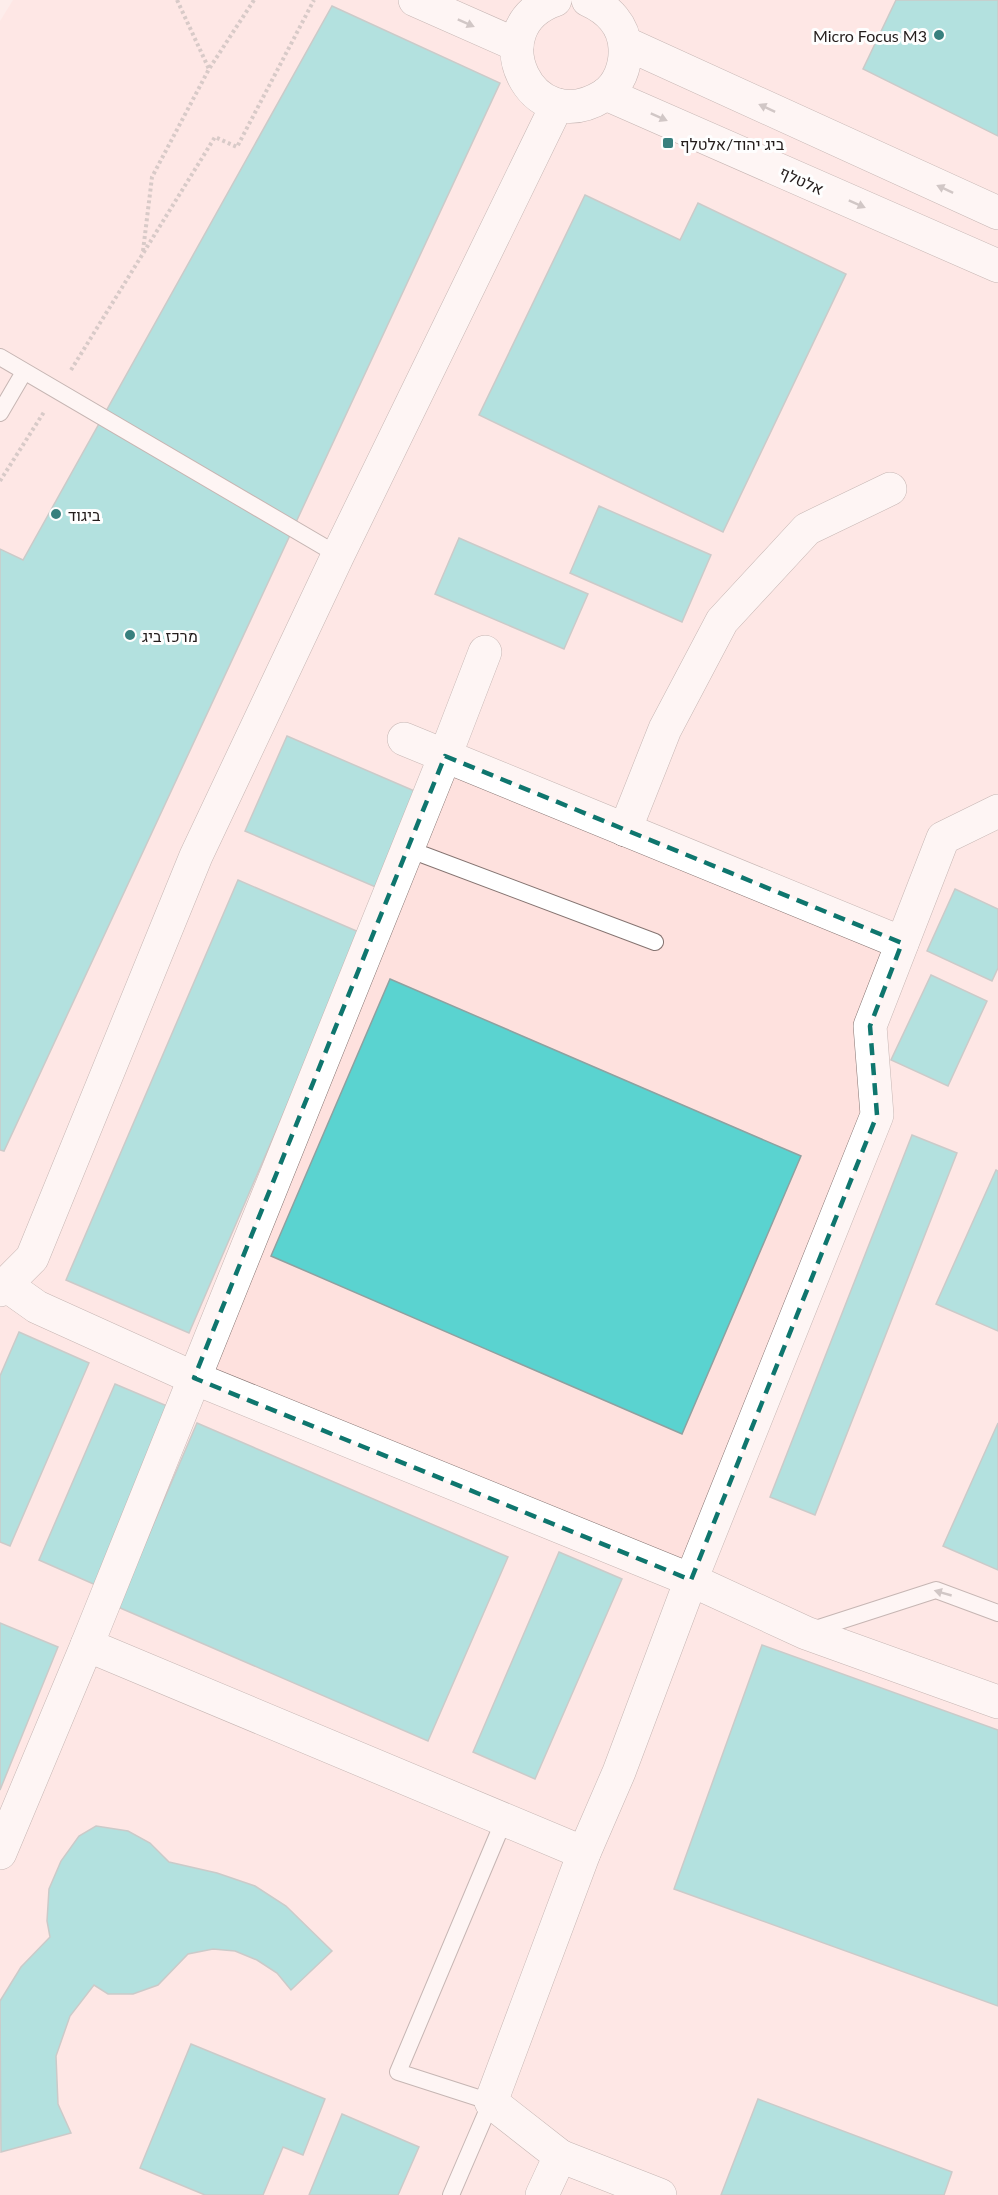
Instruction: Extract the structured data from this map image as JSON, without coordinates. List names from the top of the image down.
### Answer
{
  "streets": {
    "street": ["אלטלף"]
  },
  "places": {
    "other": ["Micro Focus M3", "ביגוד", "מרכז ביג"],
    "transit": ["ביג יהוד/אלטלף"]
  }
}
